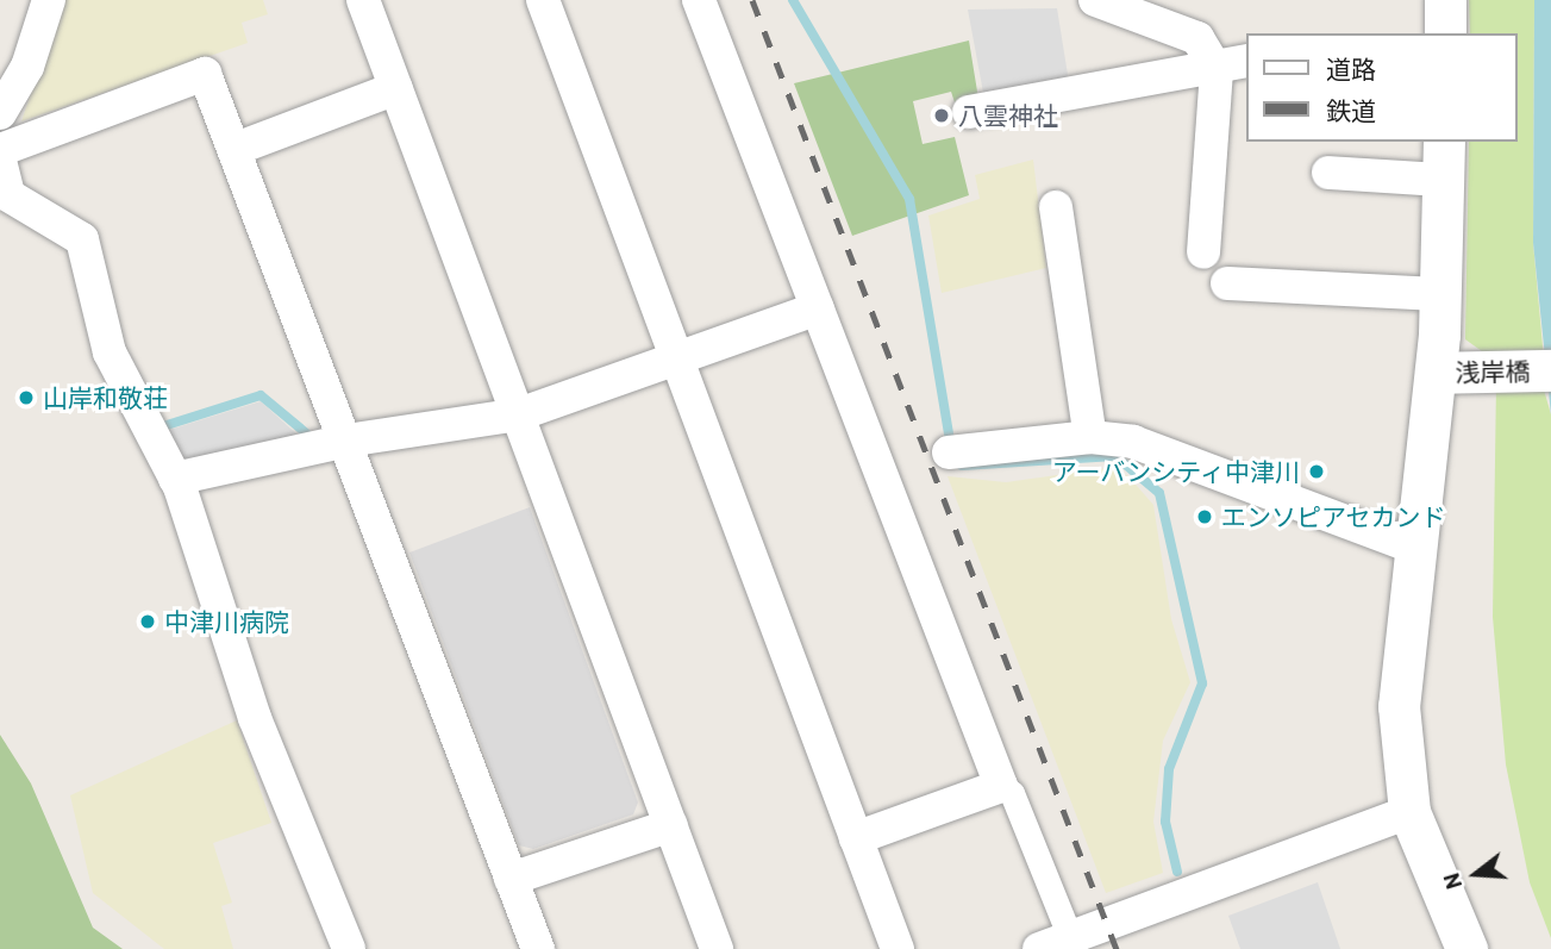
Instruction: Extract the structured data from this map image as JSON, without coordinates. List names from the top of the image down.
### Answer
{
  "streets": {
    "street": ["浅岸橋"]
  },
  "places": [
    "八雲神社",
    "山岸和敬荘",
    "アーバンシティ中津川",
    "エンソピアセカンド",
    "中津川病院"
  ],
  "legend": ["道路", "鉄道"],
  "north": "left"
}
